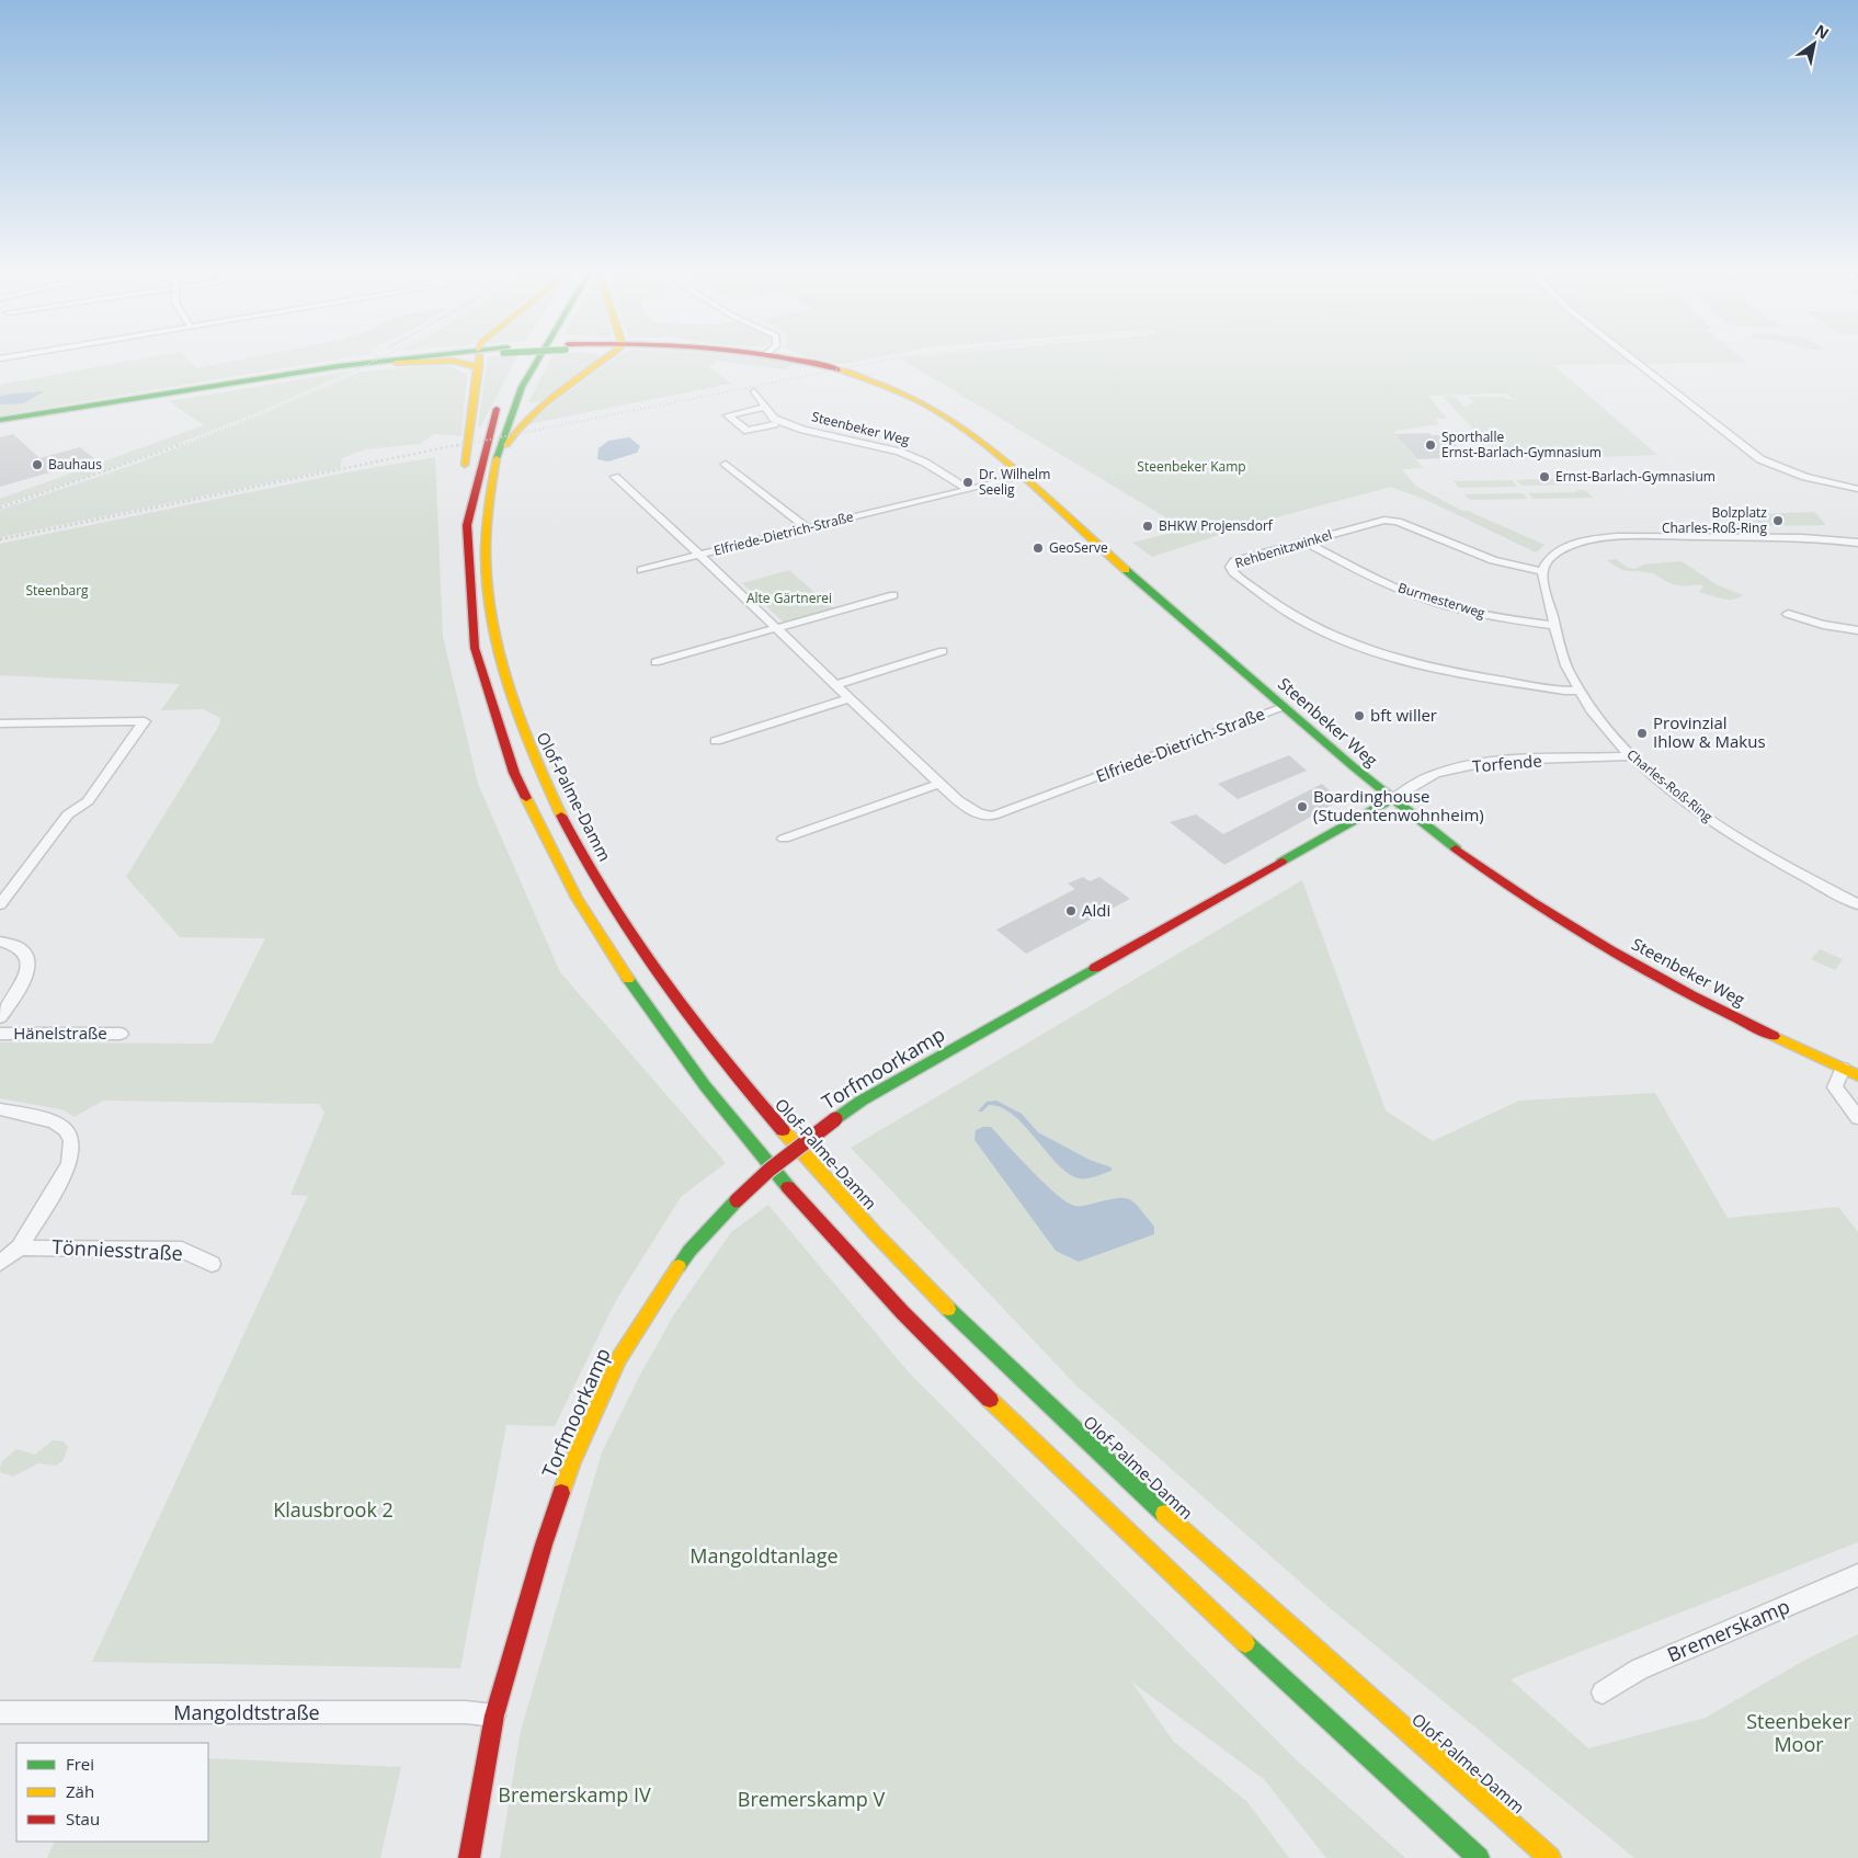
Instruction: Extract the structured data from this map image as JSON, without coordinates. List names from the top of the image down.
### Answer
{
  "streets": {
    "main road": ["Steenbeker Weg", "Olof-Palme-Damm", "Torfmoorkamp"],
    "street": [
      "Elfriede-Dietrich-Straße",
      "Rehbenitzwinkel",
      "Burmesterweg",
      "Torfende",
      "Charles-Roß-Ring",
      "Hänelstraße",
      "Tönniesstraße",
      "Bremerskamp",
      "Mangoldtstraße"
    ]
  },
  "crossings": [
    ["Steenbeker Weg", "Elfriede-Dietrich-Straße"],
    ["Steenbeker Weg", "Torfende"],
    ["Steenbeker Weg", "Torfmoorkamp"],
    ["Rehbenitzwinkel", "Burmesterweg"],
    ["Rehbenitzwinkel", "Charles-Roß-Ring"],
    ["Burmesterweg", "Charles-Roß-Ring"],
    ["Torfende", "Charles-Roß-Ring"],
    ["Torfende", "Torfmoorkamp"],
    ["Torfmoorkamp", "Mangoldtstraße"]
  ],
  "parks": [
    "Steenbeker Kamp",
    "Steenbarg",
    "Alte Gärtnerei",
    "Klausbrook 2",
    "Mangoldtanlage",
    "Steenbeker Moor",
    "Bremerskamp IV",
    "Bremerskamp V"
  ],
  "places": [
    "Sporthalle Ernst-Barlach-Gymnasium",
    "Bauhaus",
    "Ernst-Barlach-Gymnasium",
    "Dr. Wilhelm Seelig",
    "Bolzplatz Charles-Roß-Ring",
    "BHKW Projensdorf",
    "GeoServe",
    "bft willer",
    "Provinzial Ihlow & Makus",
    "Boardinghouse (Studentenwohnheim)",
    "Aldi"
  ],
  "legend": ["Frei", "Zäh", "Stau"],
  "north": "top right"
}
